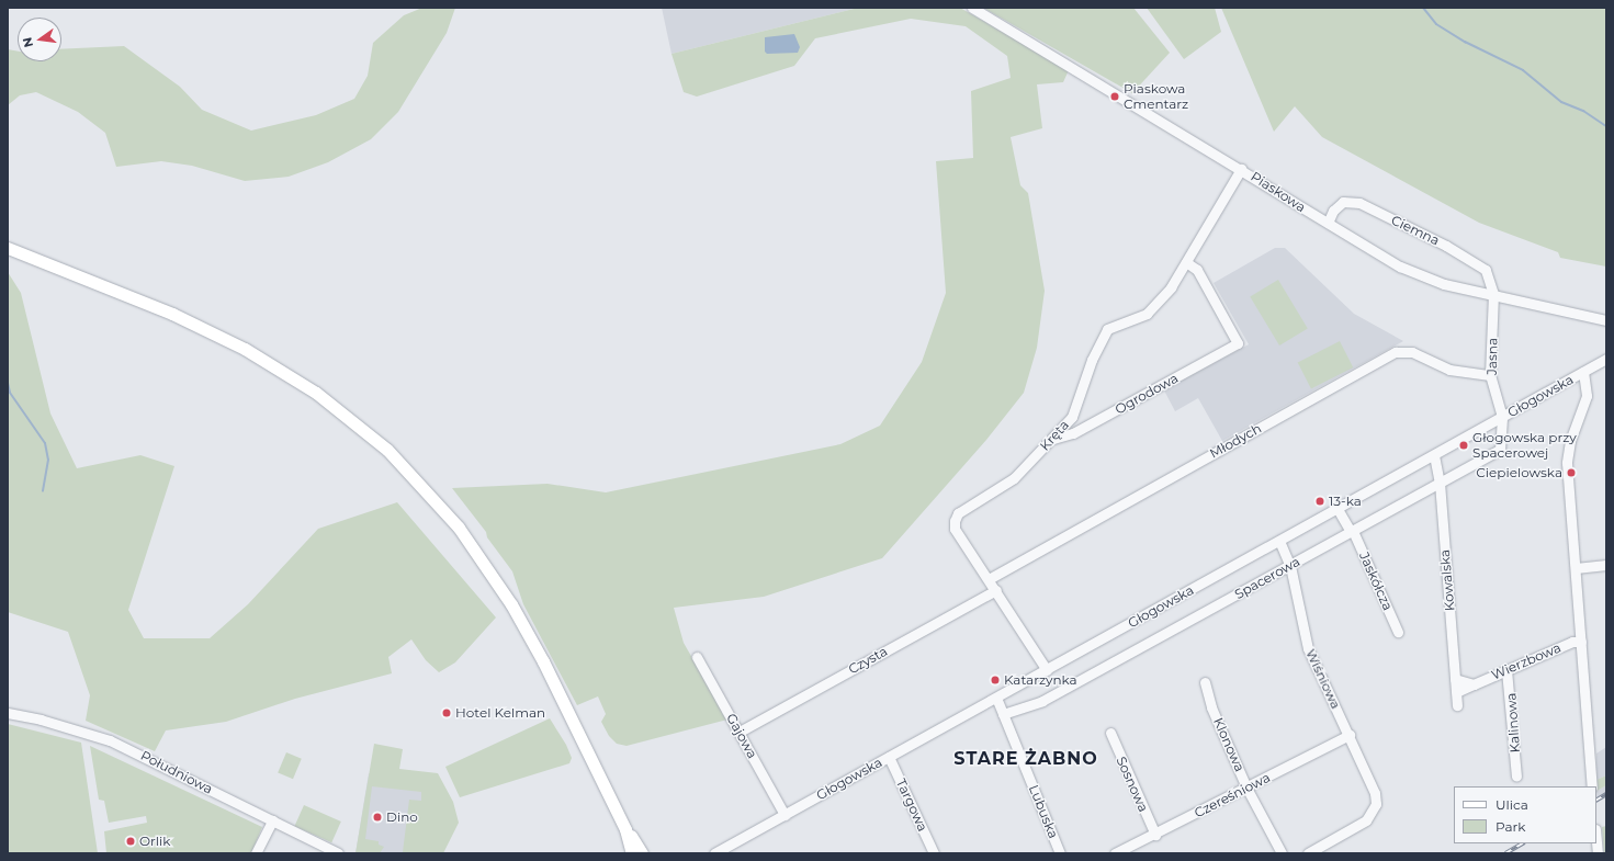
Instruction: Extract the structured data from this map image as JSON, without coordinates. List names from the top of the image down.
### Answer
{
  "streets": {
    "street": [
      "Piaskowa",
      "Ciemna",
      "Jasna",
      "Ogrodowa",
      "Głogowska",
      "Kręta",
      "Młodych",
      "Spacerowa",
      "Kowalska",
      "Jaskółcza",
      "Czysta",
      "Wierzbowa",
      "Wiśniowa",
      "Kalinowa",
      "Gajowa",
      "Klonowa",
      "Południowa",
      "Sosnowa",
      "Czereśniowa",
      "Targowa",
      "Lubuska"
    ]
  },
  "crossings": [
    ["Piaskowa", "Ciemna"],
    ["Piaskowa", "Jasna"],
    ["Piaskowa", "Kręta"],
    ["Ciemna", "Jasna"],
    ["Jasna", "Głogowska"],
    ["Jasna", "Młodych"],
    ["Jasna", "Spacerowa"],
    ["Ogrodowa", "Kręta"],
    ["Głogowska", "Kręta"],
    ["Głogowska", "Spacerowa"],
    ["Głogowska", "Kowalska"],
    ["Głogowska", "Jaskółcza"],
    ["Głogowska", "Wiśniowa"],
    ["Głogowska", "Gajowa"],
    ["Głogowska", "Targowa"],
    ["Głogowska", "Lubuska"],
    ["Kręta", "Młodych"],
    ["Kręta", "Czysta"],
    ["Spacerowa", "Kowalska"],
    ["Spacerowa", "Jaskółcza"],
    ["Spacerowa", "Wiśniowa"],
    ["Spacerowa", "Lubuska"],
    ["Kowalska", "Wierzbowa"],
    ["Czysta", "Gajowa"],
    ["Wierzbowa", "Kalinowa"],
    ["Wiśniowa", "Czereśniowa"],
    ["Klonowa", "Czereśniowa"],
    ["Sosnowa", "Czereśniowa"]
  ],
  "districts": ["STARE ŻABNO"],
  "places": [
    "Piaskowa Cmentarz",
    "Głogowska przy Spacerowej",
    "Ciepielowska",
    "13-ka",
    "Katarzynka",
    "Hotel Kelman",
    "Dino",
    "Orlik"
  ],
  "legend": ["Ulica", "Park"],
  "north": "left"
}
